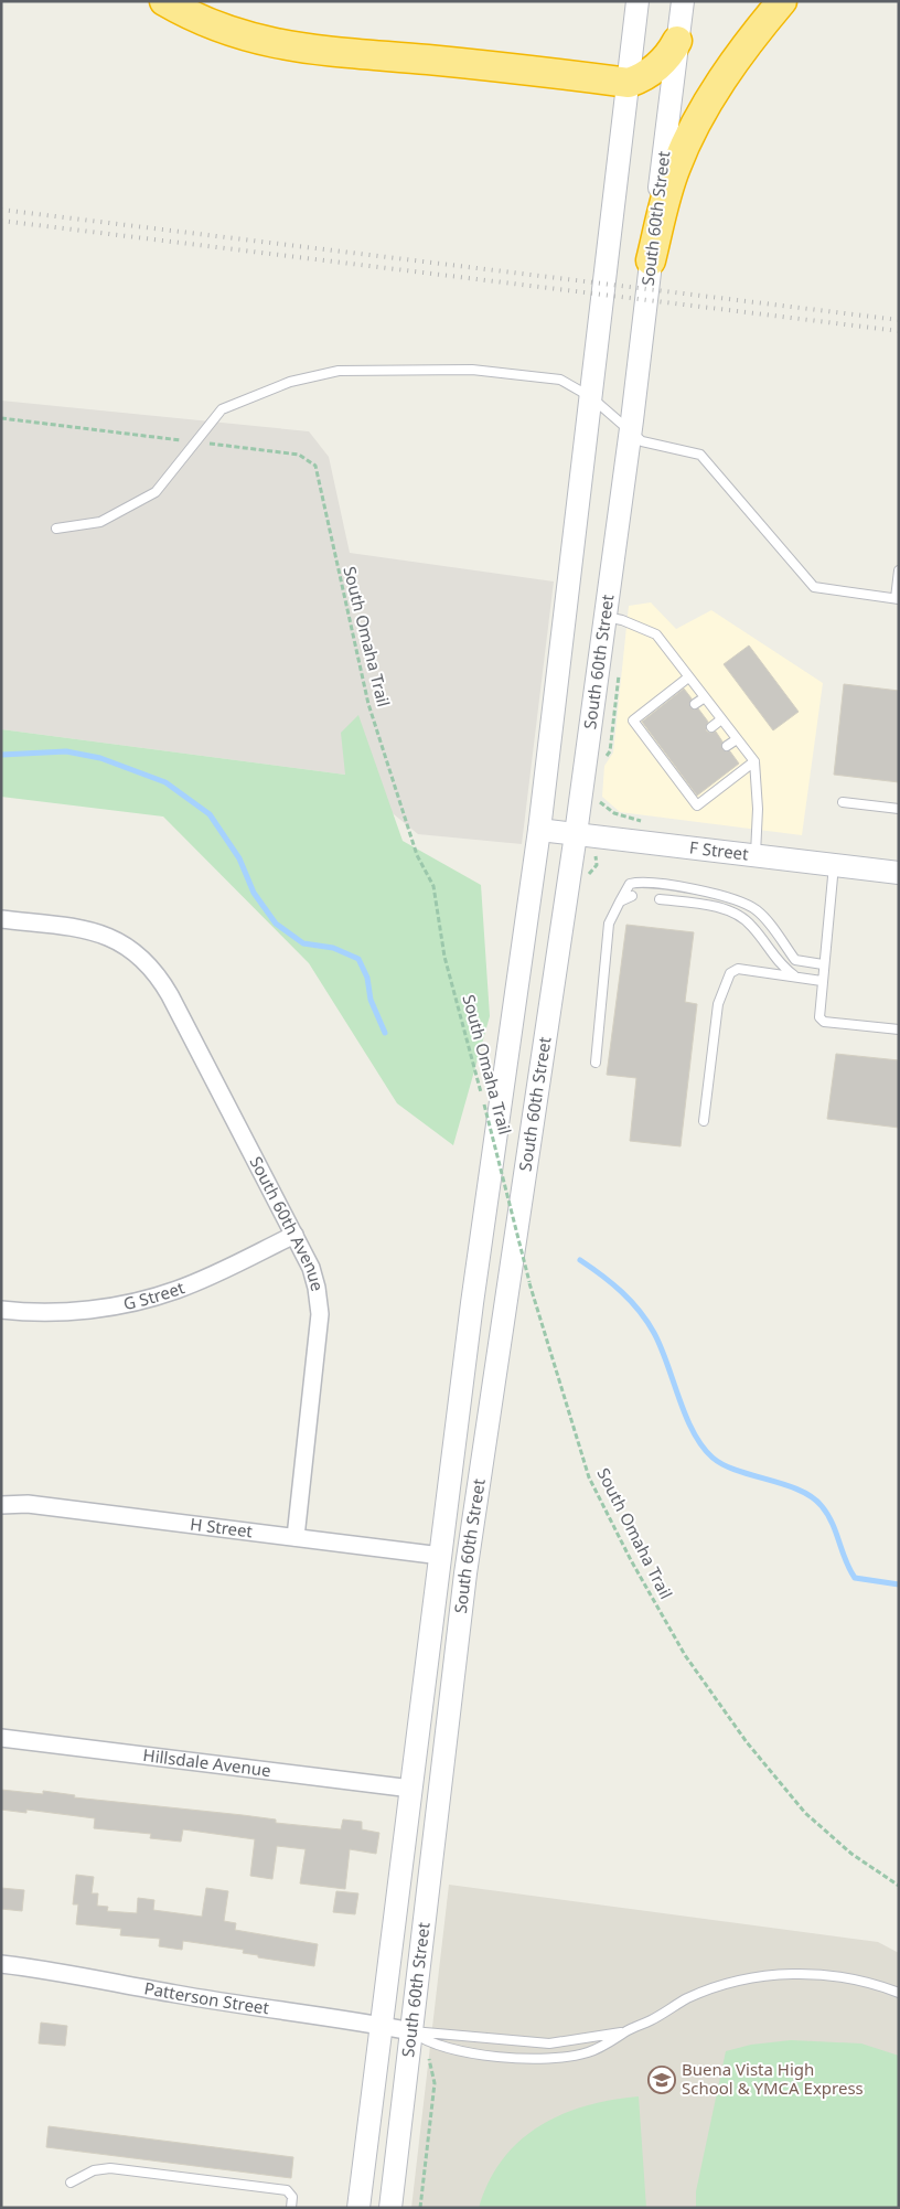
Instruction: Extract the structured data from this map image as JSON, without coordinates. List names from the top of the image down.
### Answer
{
  "streets": {
    "main road": ["South 60th Street", "F Street"],
    "street": [
      "South 60th Avenue",
      "G Street",
      "H Street",
      "Hillsdale Avenue",
      "Patterson Street"
    ],
    "path": ["South Omaha Trail"]
  },
  "crossings": [
    ["South 60th Street", "F Street"],
    ["South 60th Street", "H Street"],
    ["South 60th Street", "Hillsdale Avenue"],
    ["South 60th Street", "Patterson Street"],
    ["South 60th Avenue", "G Street"],
    ["South 60th Avenue", "H Street"]
  ],
  "places": {
    "school or university": ["Buena Vista High School & YMCA Express"]
  }
}
